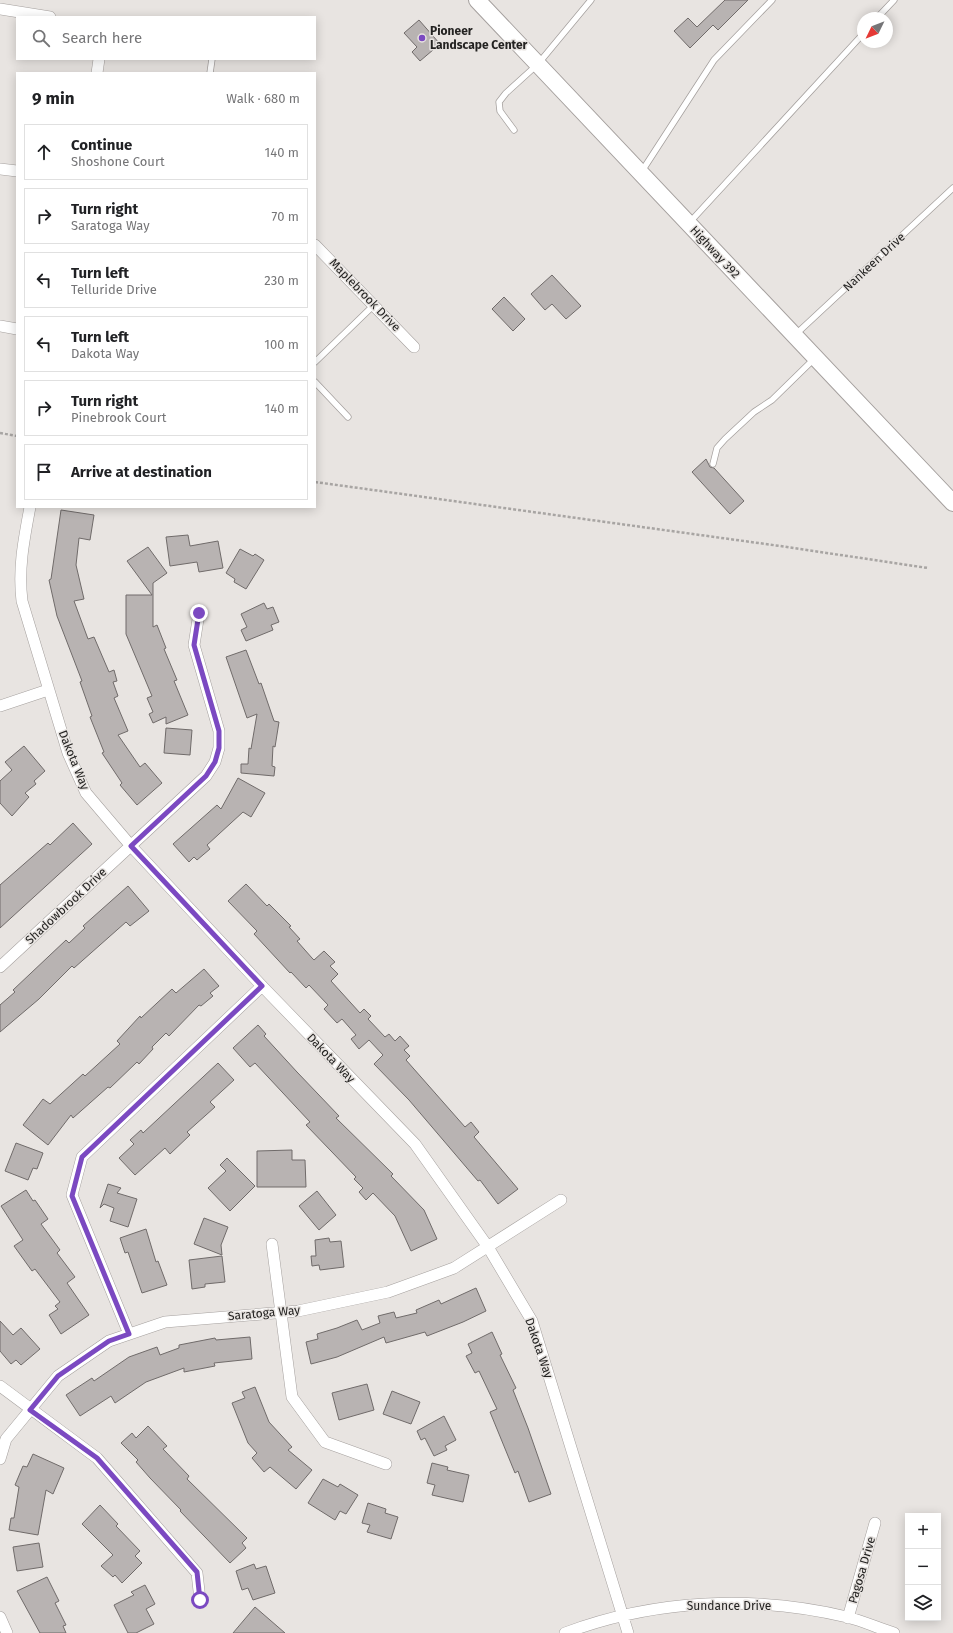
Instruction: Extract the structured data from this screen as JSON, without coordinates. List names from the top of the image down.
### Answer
{
  "streets": {
    "main road": ["Highway 392"],
    "street": [
      "Maplebrook Drive",
      "Dakota Way",
      "Shadowbrook Drive",
      "Saratoga Way",
      "Pagosa Drive",
      "Sundance Drive"
    ],
    "lane": ["Nankeen Drive"]
  },
  "crossings": [
    ["Highway 392", "Nankeen Drive"],
    ["Dakota Way", "Shadowbrook Drive"],
    ["Dakota Way", "Saratoga Way"],
    ["Dakota Way", "Sundance Drive"],
    ["Pagosa Drive", "Sundance Drive"]
  ],
  "places": ["Pioneer Landscape Center"],
  "north": "bottom left",
  "page": {
    "search": "Search here",
    "heading": ["9 min", "Walk · 680 m"],
    "list": [
      ["Continue", "Shoshone Court", "140 m"],
      ["Turn right", "Saratoga Way", "70 m"],
      ["Turn left", "Telluride Drive", "230 m"],
      ["Turn left", "Dakota Way", "100 m"],
      ["Turn right", "Pinebrook Court", "140 m"],
      "Arrive at destination"
    ],
    "map_buttons": ["+", "−"]
  }
}
